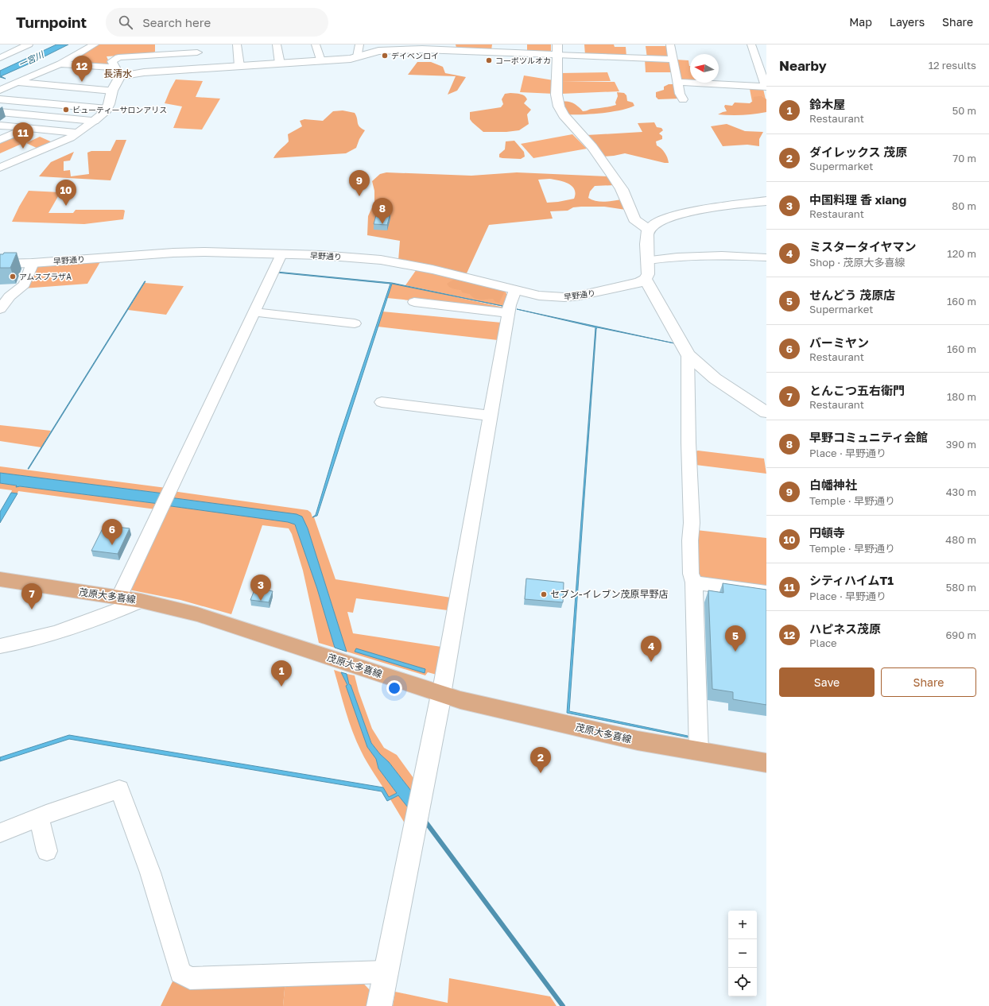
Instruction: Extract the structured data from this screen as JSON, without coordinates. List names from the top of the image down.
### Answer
{
  "streets": {
    "main road": ["茂原大多喜線"],
    "street": ["早野通り"]
  },
  "districts": ["長清水"],
  "water": ["一宮川"],
  "places": [
    "デイベンロイ",
    "コーポツルオカ",
    "ビューティーサロンアリス",
    "アムスプラザA",
    "セブン-イレブン茂原早野店"
  ],
  "north": "left",
  "page": {
    "header": "Turnpoint",
    "search": "Search here",
    "nav": ["Map", "Layers", "Share"],
    "heading": ["Nearby", "12 results"],
    "pins": [
      "12",
      "11",
      "9",
      "10",
      "8",
      "6",
      "3",
      "7",
      "5",
      "4",
      "1",
      "2"
    ],
    "list": [
      {
        "mark": "1",
        "name": "鈴木屋",
        "note": "Restaurant",
        "value": "50 m"
      },
      {
        "mark": "2",
        "name": "ダイレックス 茂原",
        "note": "Supermarket",
        "value": "70 m"
      },
      {
        "mark": "3",
        "name": "中国料理 香 xiang",
        "note": "Restaurant",
        "value": "80 m"
      },
      {
        "mark": "4",
        "name": "ミスタータイヤマン",
        "note": "Shop · 茂原大多喜線",
        "value": "120 m"
      },
      {
        "mark": "5",
        "name": "せんどう 茂原店",
        "note": "Supermarket",
        "value": "160 m"
      },
      {
        "mark": "6",
        "name": "バーミヤン",
        "note": "Restaurant",
        "value": "160 m"
      },
      {
        "mark": "7",
        "name": "とんこつ五右衛門",
        "note": "Restaurant",
        "value": "180 m"
      },
      {
        "mark": "8",
        "name": "早野コミュニティ会館",
        "note": "Place · 早野通り",
        "value": "390 m"
      },
      {
        "mark": "9",
        "name": "白幡神社",
        "note": "Temple · 早野通り",
        "value": "430 m"
      },
      {
        "mark": "10",
        "name": "円頓寺",
        "note": "Temple · 早野通り",
        "value": "480 m"
      },
      {
        "mark": "11",
        "name": "シティハイムT1",
        "note": "Place · 早野通り",
        "value": "580 m"
      },
      {
        "mark": "12",
        "name": "ハピネス茂原",
        "note": "Place",
        "value": "690 m"
      }
    ],
    "buttons": ["Save", "Share"],
    "map_buttons": ["+", "−"]
  }
}
